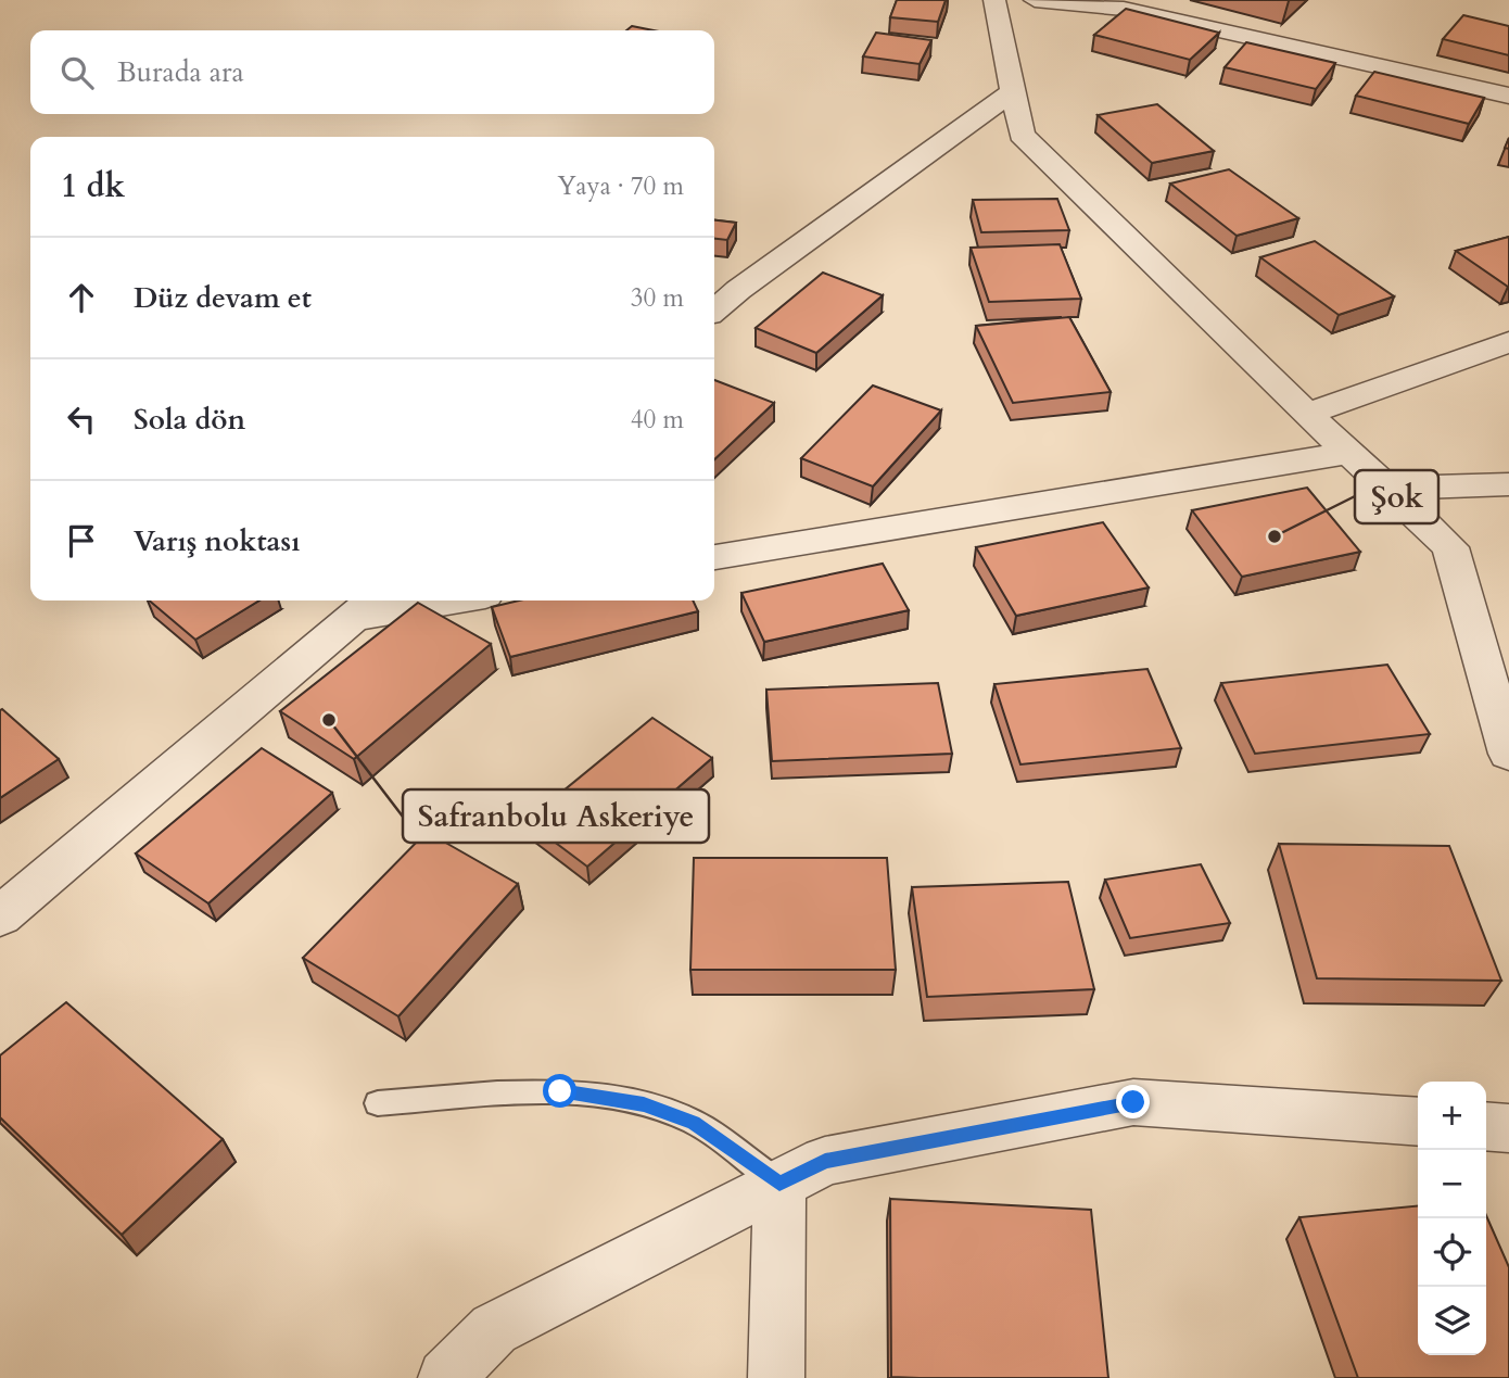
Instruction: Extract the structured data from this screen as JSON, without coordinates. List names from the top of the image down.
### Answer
{
  "places": ["Şok", "Safranbolu Askeriye"],
  "page": {
    "search": "Burada ara",
    "heading": ["1 dk", "Yaya · 70 m"],
    "list": [
      ["Düz devam et", "30 m"],
      ["Sola dön", "40 m"],
      "Varış noktası"
    ],
    "map_buttons": ["+", "−"]
  }
}
